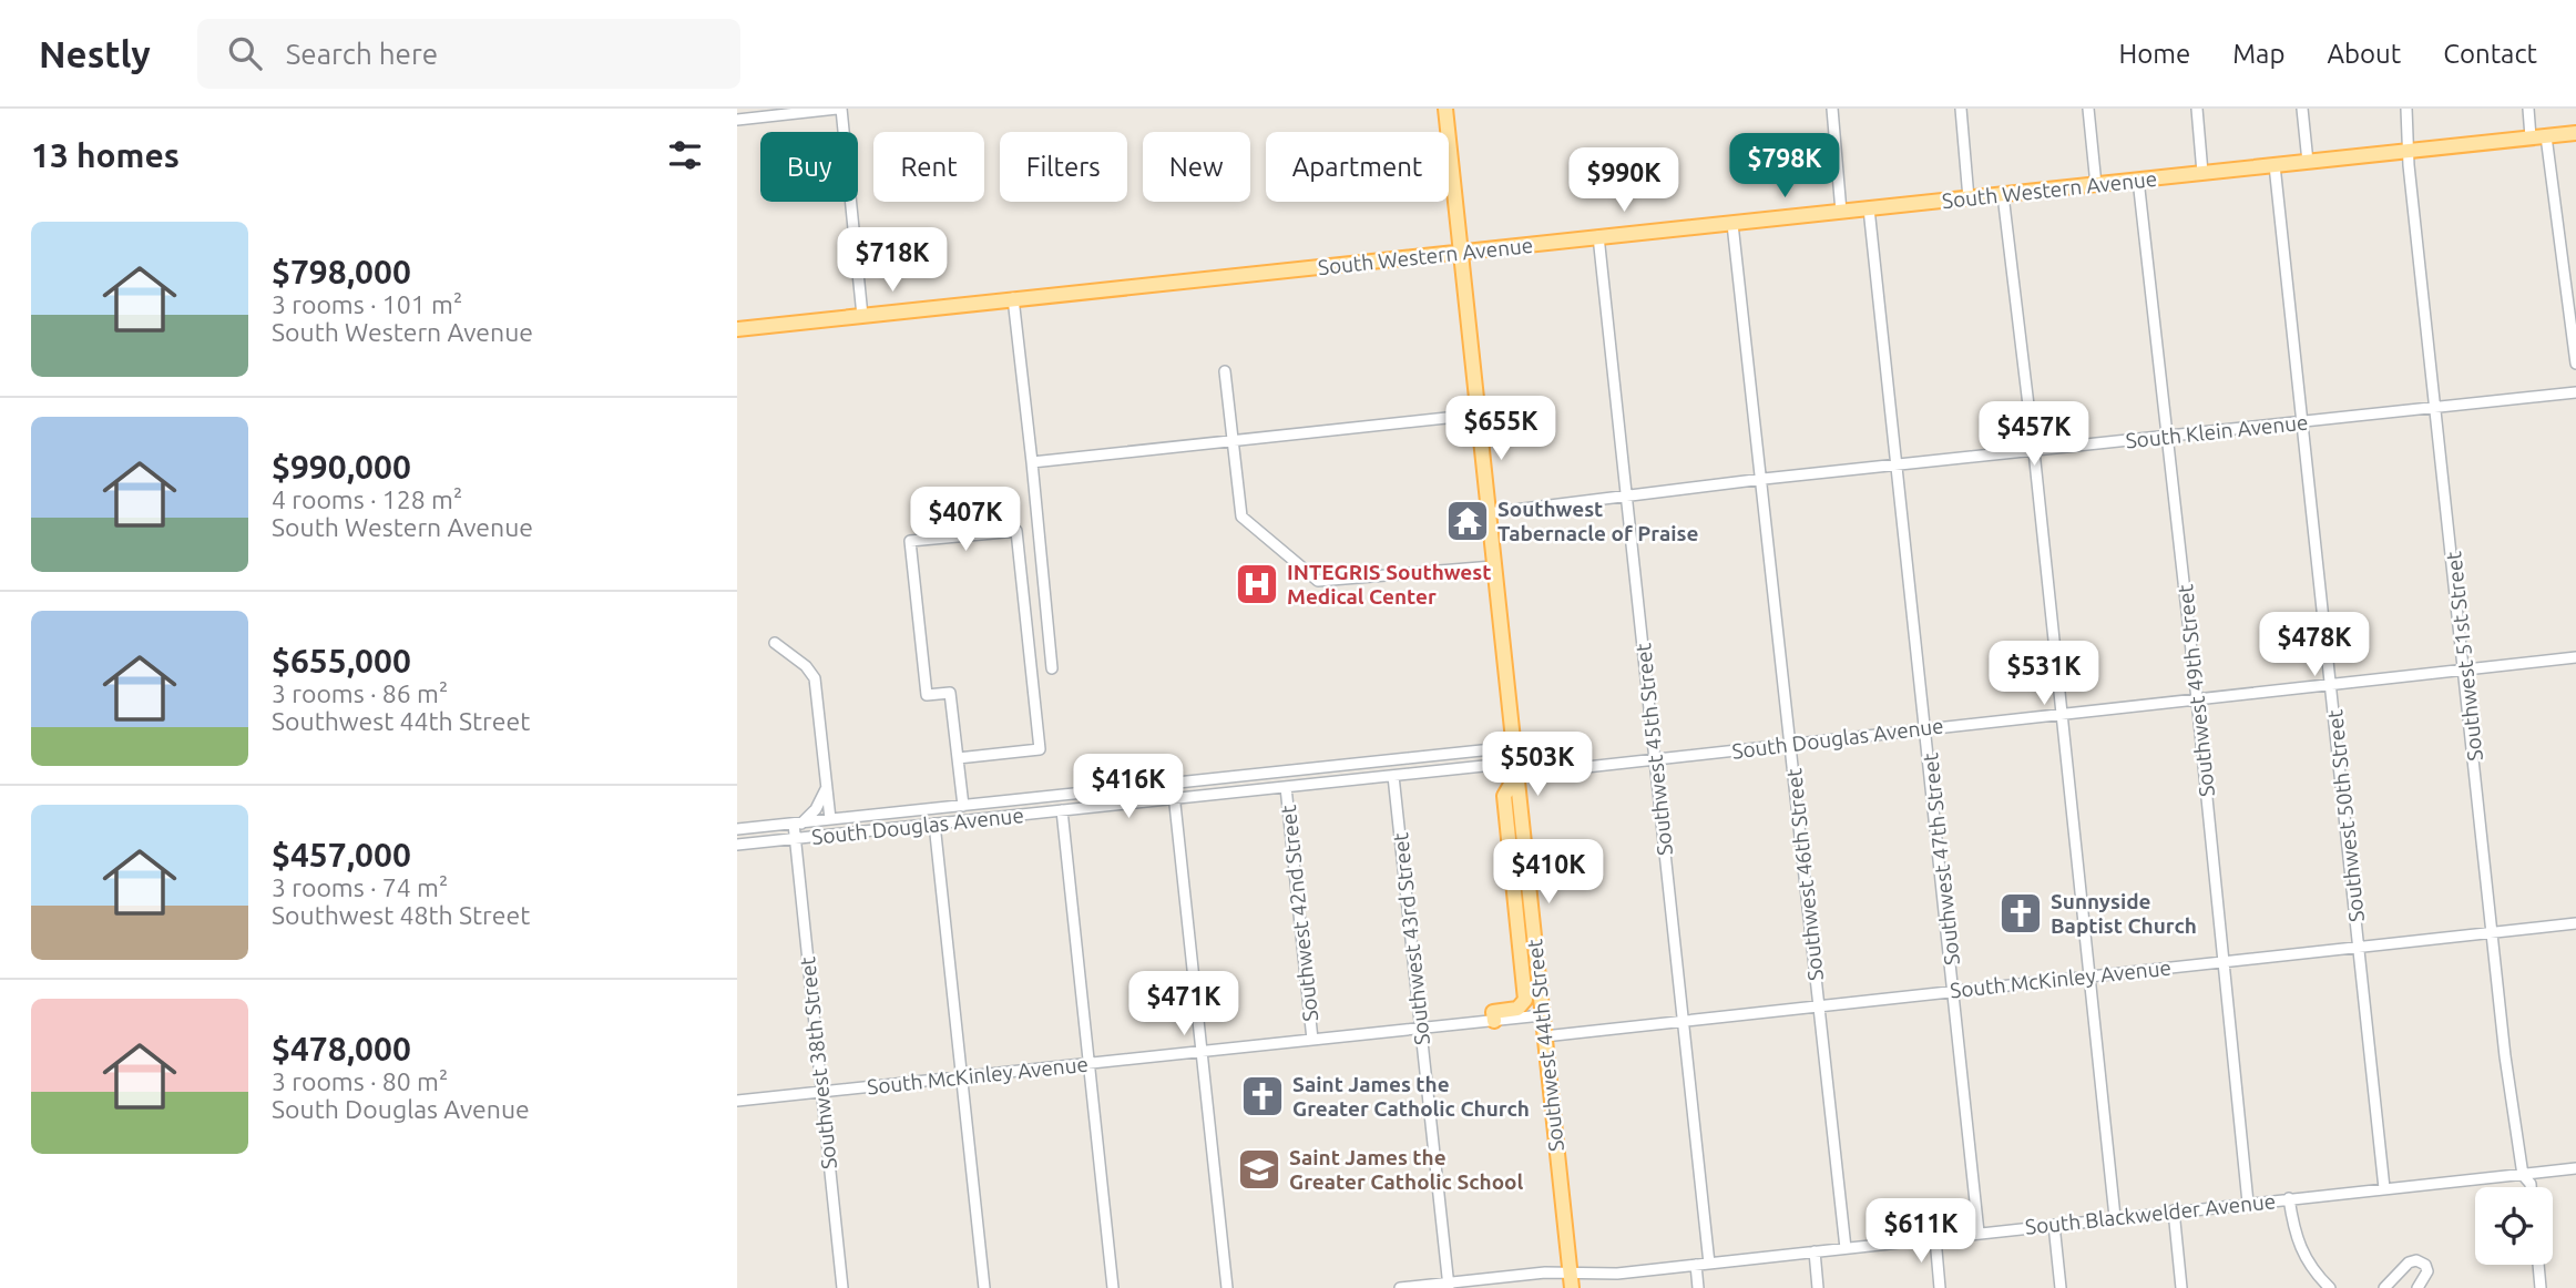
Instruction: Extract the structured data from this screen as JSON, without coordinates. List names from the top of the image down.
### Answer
{
  "streets": {
    "main road": ["South Western Avenue", "Southwest 44th Street"],
    "street": [
      "South Klein Avenue",
      "Southwest 51st Street",
      "Southwest 49th Street",
      "South Douglas Avenue",
      "Southwest 45th Street",
      "Southwest 50th Street",
      "Southwest 47th Street",
      "Southwest 46th Street",
      "Southwest 42nd Street",
      "Southwest 43rd Street",
      "South McKinley Avenue",
      "Southwest 38th Street",
      "South Blackwelder Avenue"
    ]
  },
  "crossings": [
    ["South Western Avenue", "Southwest 51st Street"],
    ["South Western Avenue", "Southwest 49th Street"],
    ["South Western Avenue", "Southwest 45th Street"],
    ["South Western Avenue", "Southwest 50th Street"],
    ["South Western Avenue", "Southwest 47th Street"],
    ["South Western Avenue", "Southwest 46th Street"],
    ["South Western Avenue", "Southwest 44th Street"],
    ["South Klein Avenue", "Southwest 51st Street"],
    ["South Klein Avenue", "Southwest 49th Street"],
    ["South Klein Avenue", "Southwest 45th Street"],
    ["South Klein Avenue", "Southwest 50th Street"],
    ["South Klein Avenue", "Southwest 47th Street"],
    ["South Klein Avenue", "Southwest 46th Street"],
    ["South Klein Avenue", "Southwest 44th Street"],
    ["Southwest 51st Street", "South Douglas Avenue"],
    ["Southwest 51st Street", "South McKinley Avenue"],
    ["Southwest 51st Street", "South Blackwelder Avenue"],
    ["Southwest 49th Street", "South Douglas Avenue"],
    ["Southwest 49th Street", "South McKinley Avenue"],
    ["Southwest 49th Street", "South Blackwelder Avenue"],
    ["South Douglas Avenue", "Southwest 45th Street"],
    ["South Douglas Avenue", "Southwest 50th Street"],
    ["South Douglas Avenue", "Southwest 47th Street"],
    ["South Douglas Avenue", "Southwest 46th Street"],
    ["South Douglas Avenue", "Southwest 42nd Street"],
    ["South Douglas Avenue", "Southwest 43rd Street"],
    ["South Douglas Avenue", "Southwest 44th Street"],
    ["South Douglas Avenue", "Southwest 38th Street"],
    ["Southwest 45th Street", "South McKinley Avenue"],
    ["Southwest 45th Street", "South Blackwelder Avenue"],
    ["Southwest 50th Street", "South McKinley Avenue"],
    ["Southwest 50th Street", "South Blackwelder Avenue"],
    ["Southwest 47th Street", "South McKinley Avenue"],
    ["Southwest 47th Street", "South Blackwelder Avenue"],
    ["Southwest 46th Street", "South McKinley Avenue"],
    ["Southwest 46th Street", "South Blackwelder Avenue"],
    ["Southwest 42nd Street", "South McKinley Avenue"],
    ["Southwest 43rd Street", "South McKinley Avenue"],
    ["Southwest 43rd Street", "South Blackwelder Avenue"],
    ["South McKinley Avenue", "Southwest 44th Street"],
    ["South McKinley Avenue", "Southwest 38th Street"],
    ["Southwest 44th Street", "South Blackwelder Avenue"]
  ],
  "places": {
    "temple": ["Southwest Tabernacle of Praise"],
    "hospital": ["INTEGRIS Southwest Medical Center"],
    "church": ["Sunnyside Baptist Church", "Saint James the Greater Catholic Church"],
    "school or university": ["Saint James the Greater Catholic School"]
  },
  "page": {
    "header": "Nestly",
    "search": "Search here",
    "nav": [
      "Home",
      "Map",
      "About",
      "Contact"
    ],
    "heading": "13 homes",
    "chip": [
      "Buy",
      "Rent",
      "Filters",
      "New",
      "Apartment"
    ],
    "price": [
      "$798K",
      "$990K",
      "$718K",
      "$655K",
      "$457K",
      "$407K",
      "$478K",
      "$531K",
      "$503K",
      "$416K",
      "$410K",
      "$471K",
      "$611K"
    ],
    "list": [
      {
        "name": "$798,000",
        "note": "3 rooms · 101 m² · South Western Avenue"
      },
      {
        "name": "$990,000",
        "note": "4 rooms · 128 m² · South Western Avenue"
      },
      {
        "name": "$655,000",
        "note": "3 rooms · 86 m² · Southwest 44th Street"
      },
      {
        "name": "$457,000",
        "note": "3 rooms · 74 m² · Southwest 48th Street"
      },
      {
        "name": "$478,000",
        "note": "3 rooms · 80 m² · South Douglas Avenue"
      }
    ]
  }
}
